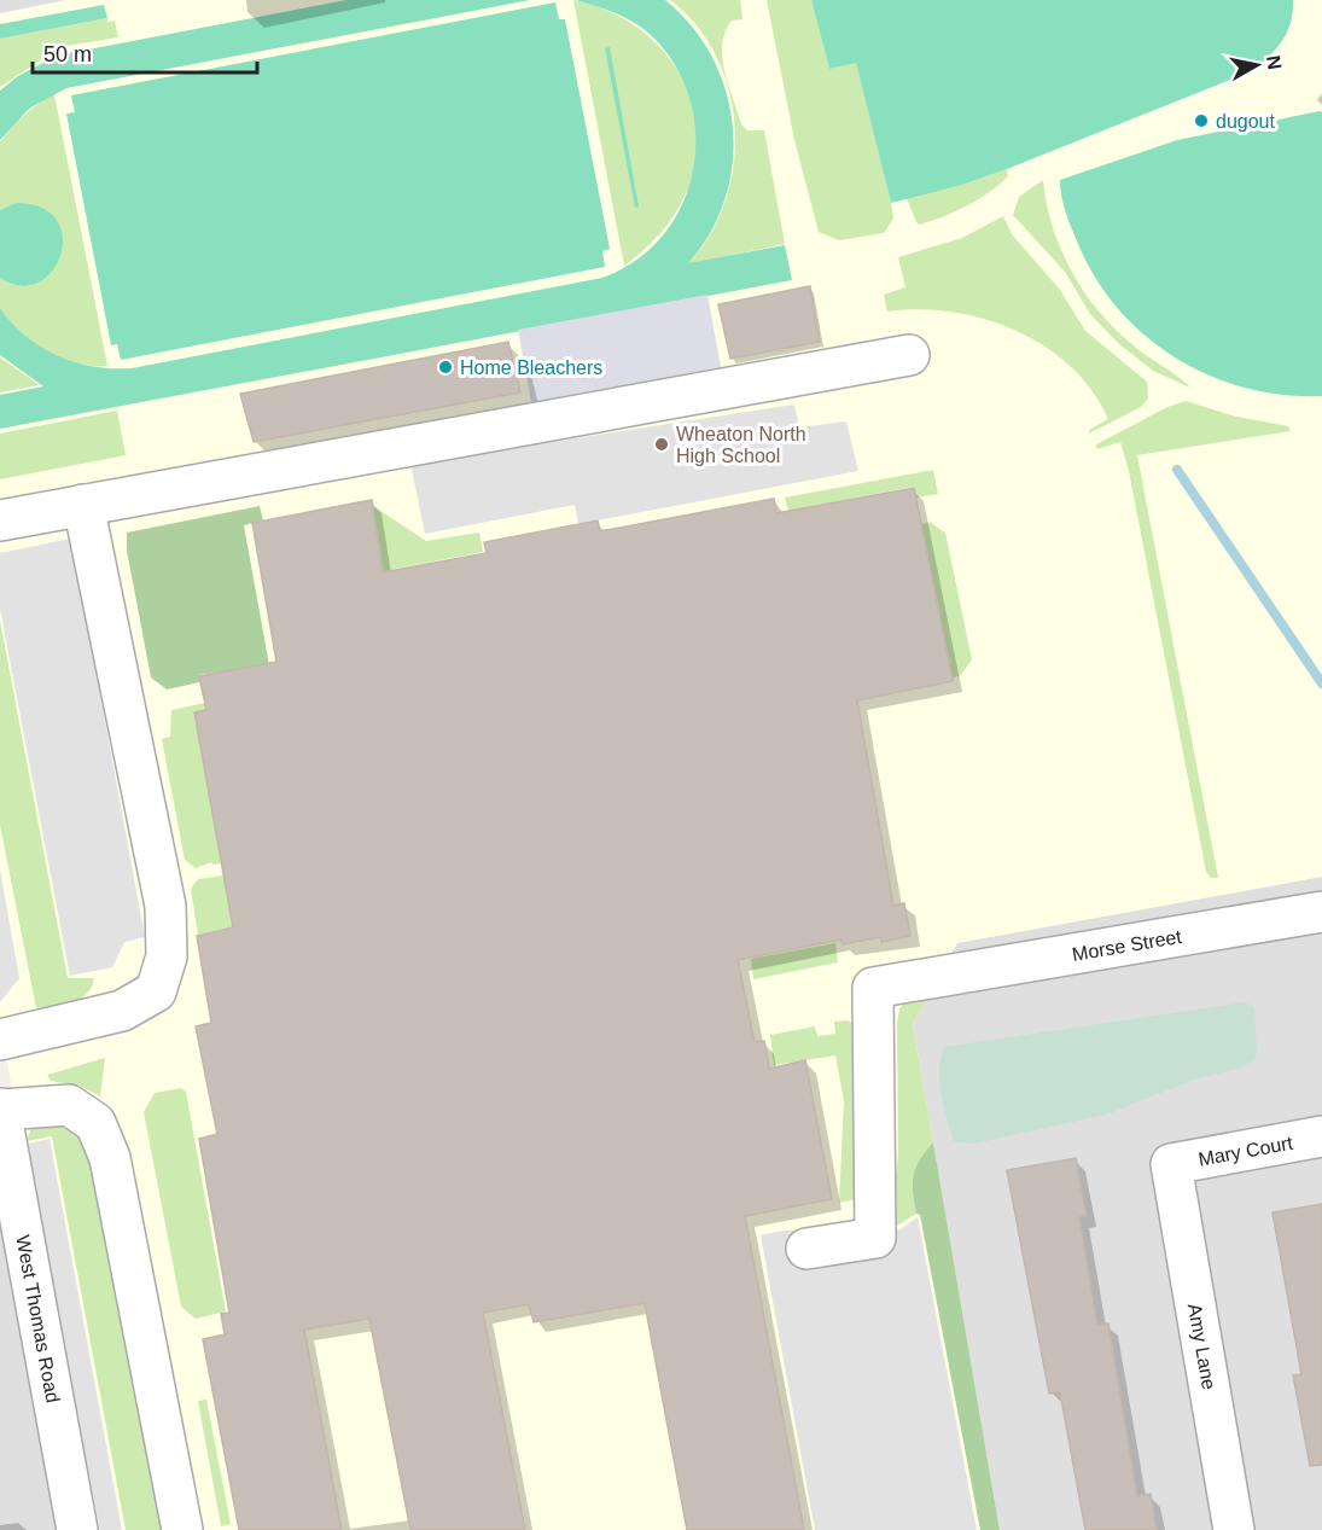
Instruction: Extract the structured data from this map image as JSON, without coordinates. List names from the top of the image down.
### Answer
{
  "streets": {
    "street": [
      "Morse Street",
      "Mary Court",
      "West Thomas Road",
      "Amy Lane"
    ]
  },
  "crossings": [
    ["Mary Court", "Amy Lane"]
  ],
  "places": ["dugout", "Home Bleachers", "Wheaton North High School"],
  "scale_bar": "50 m",
  "north": "right"
}
